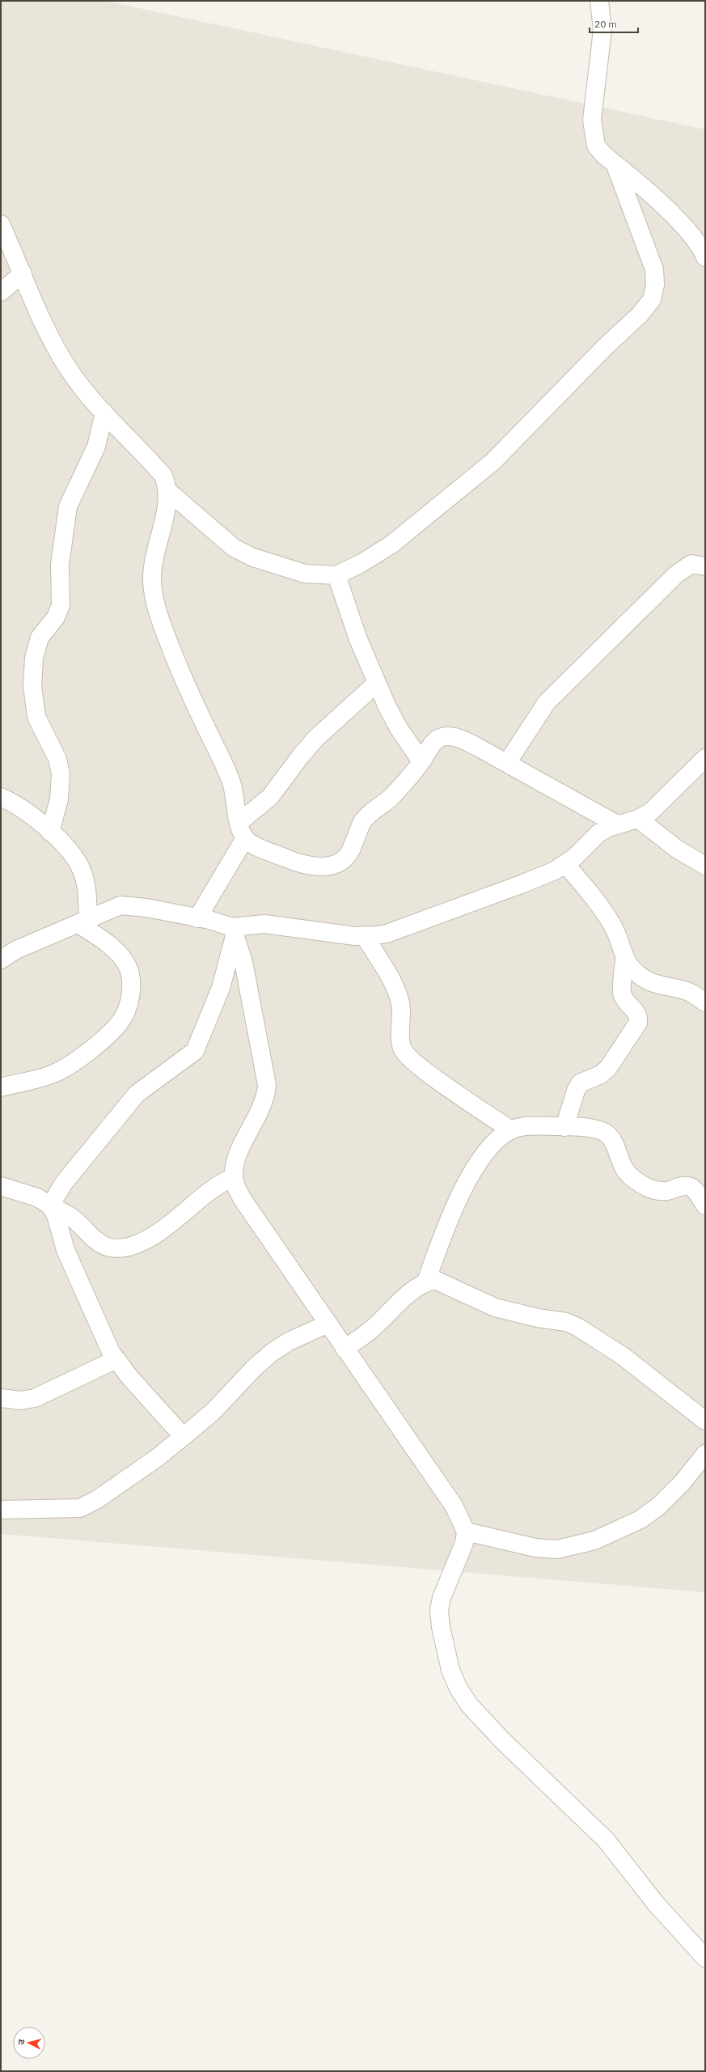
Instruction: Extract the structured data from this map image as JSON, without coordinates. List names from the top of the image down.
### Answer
{
  "scale_bar": "20 m",
  "north": "left"
}
